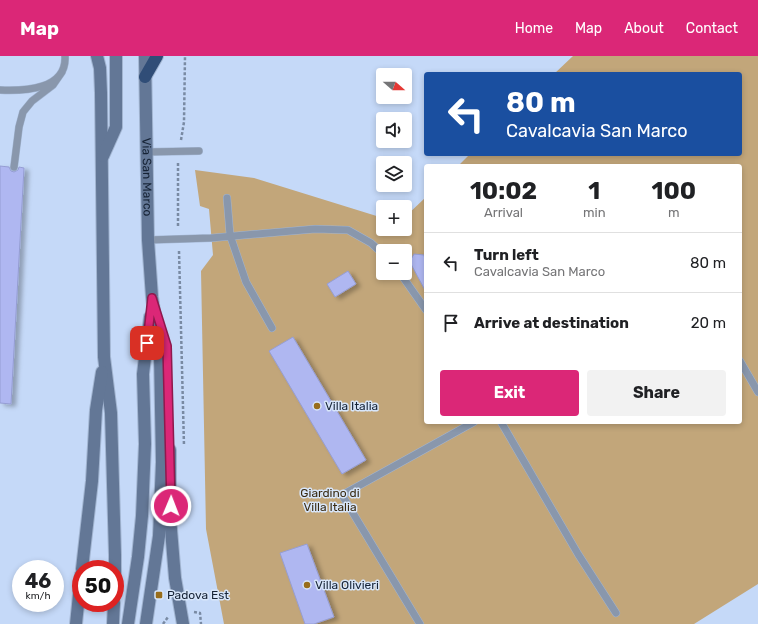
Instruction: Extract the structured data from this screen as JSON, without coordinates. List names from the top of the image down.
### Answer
{
  "streets": {
    "main road": ["Via San Marco"]
  },
  "parks": ["Giardino di Villa Italia"],
  "places": {
    "other": ["Villa Italia", "Villa Olivieri"],
    "transit": ["Padova Est"]
  },
  "north": "right",
  "page": {
    "header": "Map",
    "nav": [
      "Home",
      "Map",
      "About",
      "Contact"
    ],
    "map_buttons": ["+", "−"],
    "turn": ["80 m", "Cavalcavia San Marco"],
    "eta": [
      "10:02",
      "Arrival",
      "1",
      "min",
      "100",
      "m"
    ],
    "list": [
      {
        "name": "Turn left",
        "note": "Cavalcavia San Marco",
        "value": "80 m"
      },
      {
        "name": "Arrive at destination",
        "value": "20 m"
      }
    ],
    "buttons": ["Exit", "Share"],
    "speed": "46 km/h",
    "limit": "50"
  }
}
